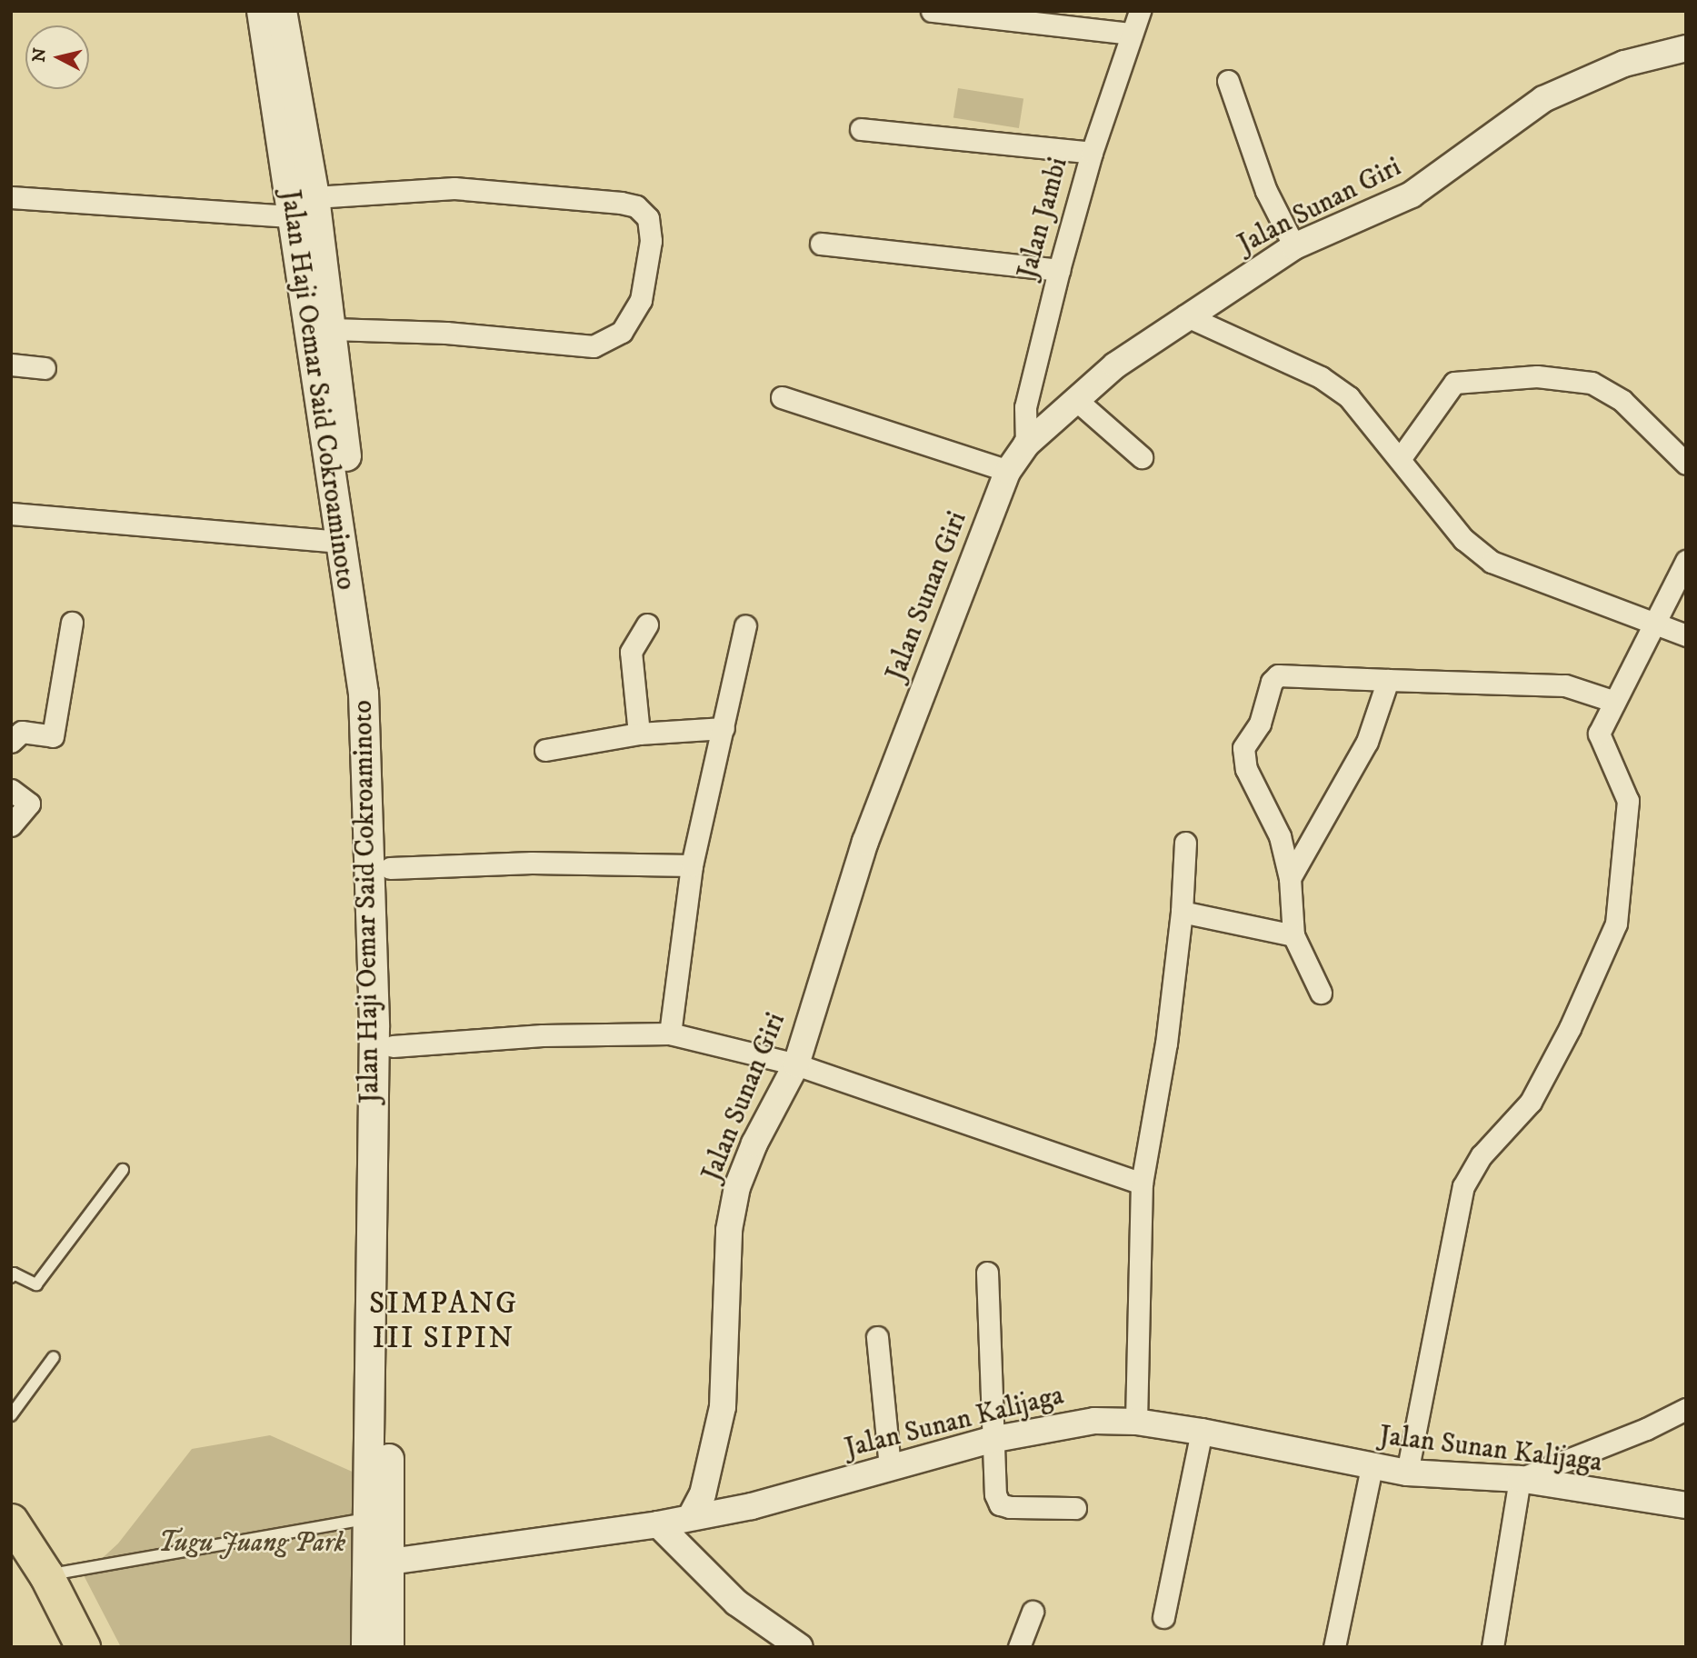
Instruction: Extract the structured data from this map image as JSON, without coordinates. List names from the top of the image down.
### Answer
{
  "streets": {
    "main road": ["Jalan Haji Oemar Said Cokroaminoto"],
    "street": ["Jalan Sunan Giri", "Jalan Jambi", "Jalan Sunan Kalijaga"]
  },
  "crossings": [
    ["Jalan Sunan Giri", "Jalan Jambi"],
    ["Jalan Sunan Giri", "Jalan Sunan Kalijaga"],
    ["Jalan Haji Oemar Said Cokroaminoto", "Jalan Sunan Kalijaga"]
  ],
  "districts": ["SIMPANG III SIPIN"],
  "parks": ["Tugu Juang Park"],
  "north": "left"
}
